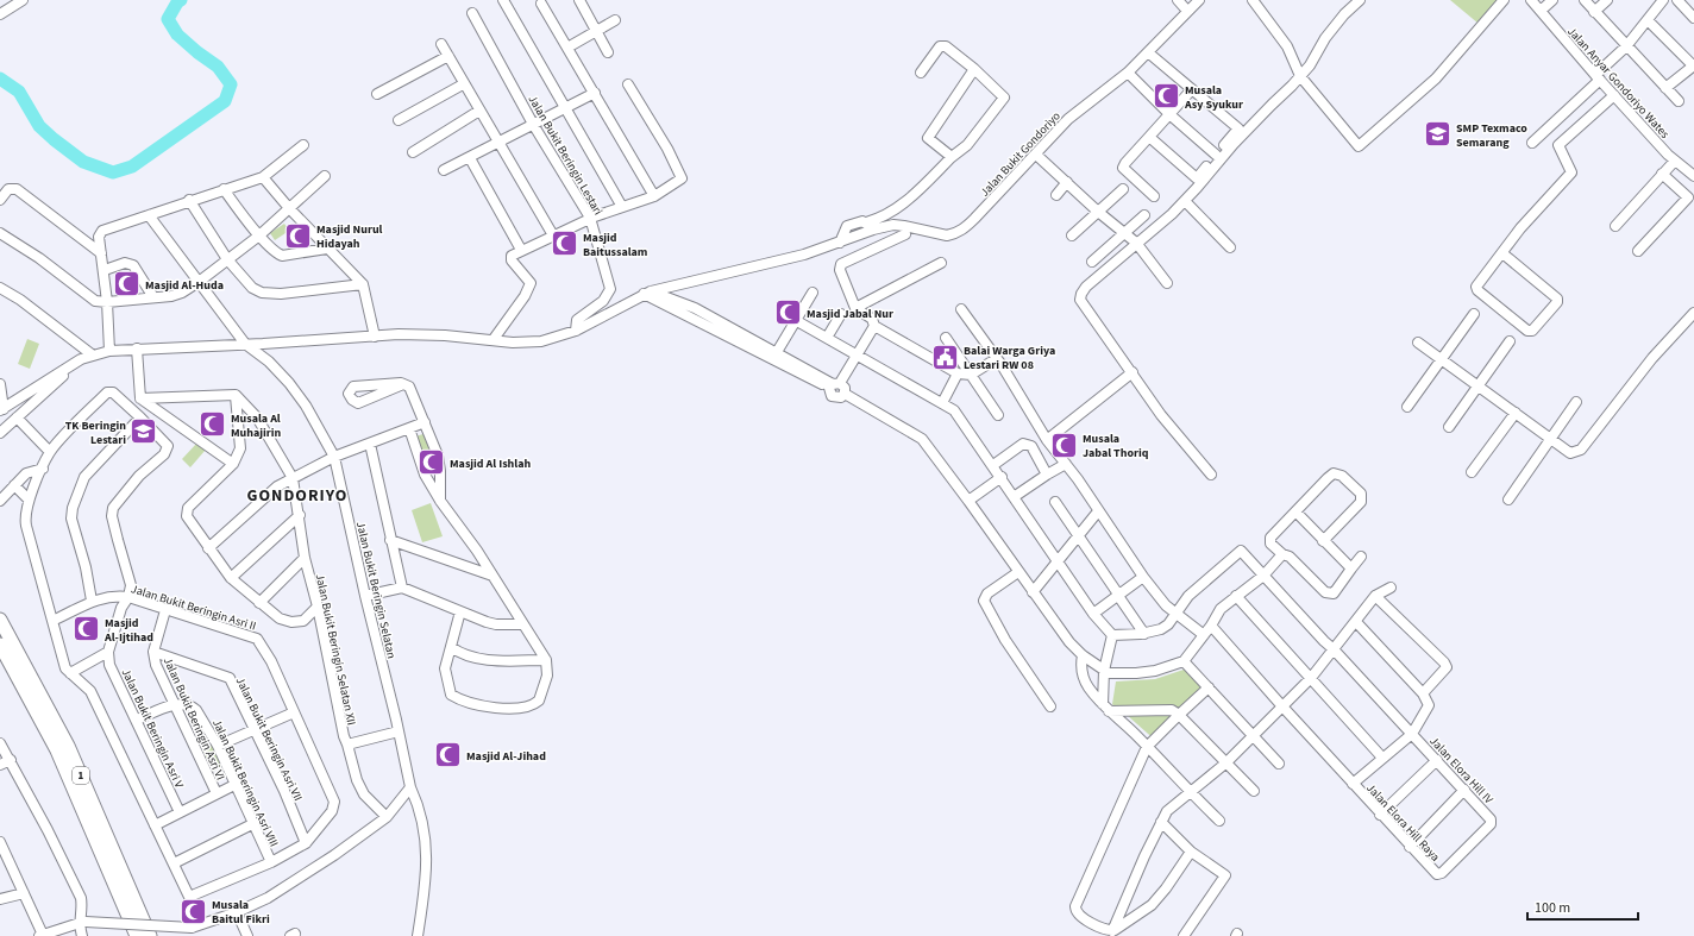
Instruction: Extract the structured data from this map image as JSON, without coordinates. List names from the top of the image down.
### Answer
{
  "streets": {
    "highway": ["1"],
    "street": [
      "Jalan Anyar Gondoriyo Wates",
      "Jalan Bukit Gondoriyo",
      "Jalan Bukit Beringin Lestari",
      "Jalan Bukit Beringin Selatan",
      "Jalan Bukit Beringin Asri II",
      "Jalan Bukit Beringin Selatan XII",
      "Jalan Bukit Beringin Asri VI",
      "Jalan Bukit Beringin Asri V",
      "Jalan Bukit Beringin Asri VII",
      "Jalan Elora Hill IV",
      "Jalan Bukit Beringin Asri VIII",
      "Jalan Elora Hill Raya"
    ]
  },
  "crossings": [
    ["Jalan Bukit Gondoriyo", "Jalan Bukit Beringin Lestari"],
    ["Jalan Bukit Gondoriyo", "Jalan Bukit Beringin Selatan"],
    ["Jalan Bukit Beringin Selatan", "Jalan Bukit Beringin Selatan XII"],
    ["Jalan Bukit Beringin Asri II", "Jalan Bukit Beringin Asri VII"],
    ["Jalan Bukit Beringin Asri VI", "Jalan Bukit Beringin Asri VII"],
    ["Jalan Bukit Beringin Asri VI", "Jalan Bukit Beringin Asri VIII"],
    ["Jalan Elora Hill IV", "Jalan Elora Hill Raya"]
  ],
  "districts": ["GONDORIYO"],
  "places": {
    "mosque": [
      "Musala Asy Syukur",
      "Masjid Nurul Hidayah",
      "Masjid Baitussalam",
      "Masjid Al-Huda",
      "Masjid Jabal Nur",
      "Musala Al Muhajirin",
      "Musala Jabal Thoriq",
      "Masjid Al Ishlah",
      "Masjid Al-Ijtihad",
      "Masjid Al-Jihad",
      "Musala Baitul Fikri"
    ],
    "school or university": ["SMP Texmaco Semarang", "TK Beringin Lestari"],
    "public building": ["Balai Warga Griya Lestari RW 08"]
  },
  "scale_bar": "100 m"
}
